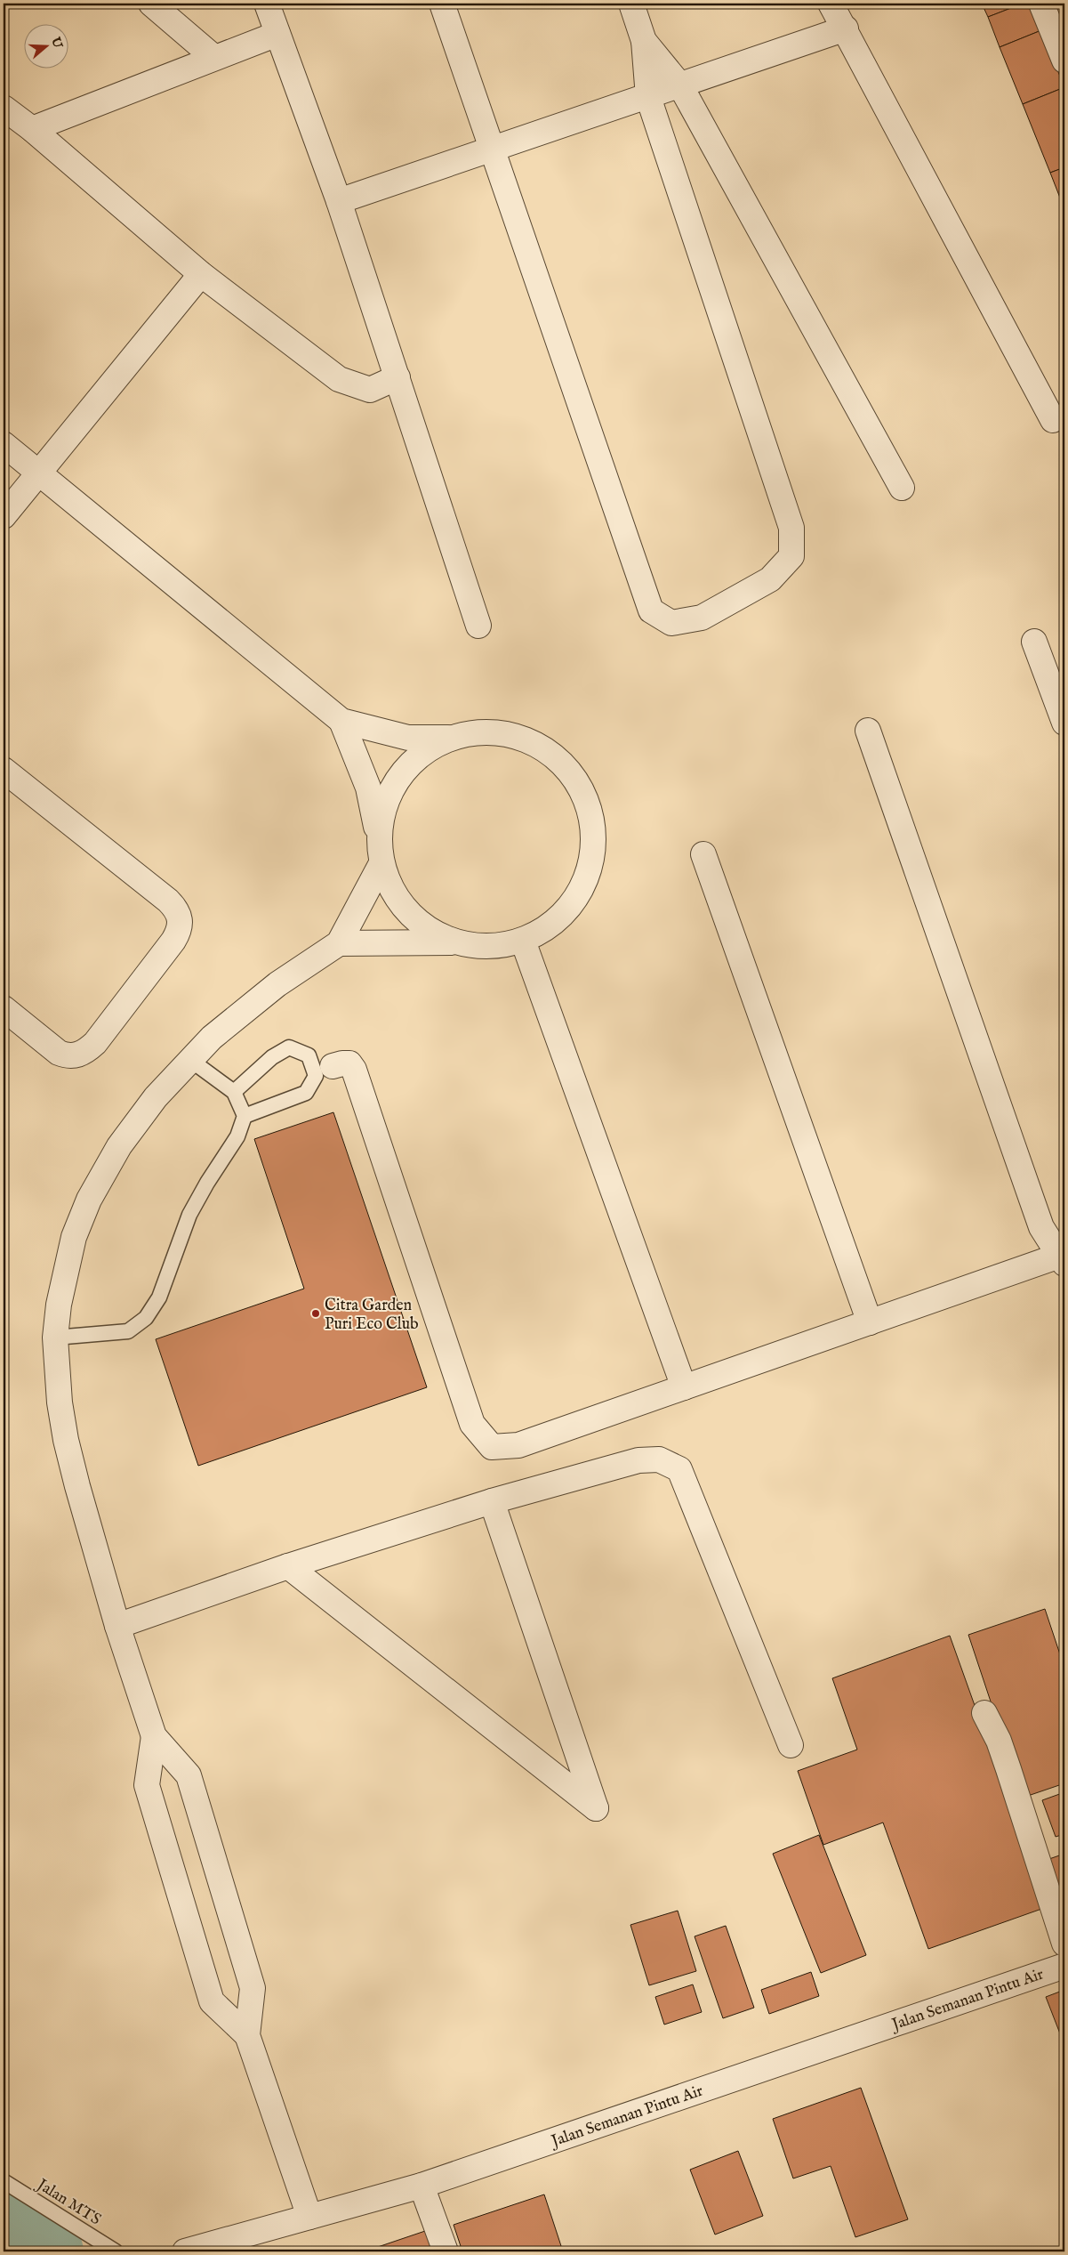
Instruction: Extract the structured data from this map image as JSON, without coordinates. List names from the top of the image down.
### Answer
{
  "streets": {
    "street": ["Jalan Semanan Pintu Air"],
    "lane": ["Jalan MTS"]
  },
  "places": ["Citra Garden Puri Eco Club"],
  "north": "right"
}
